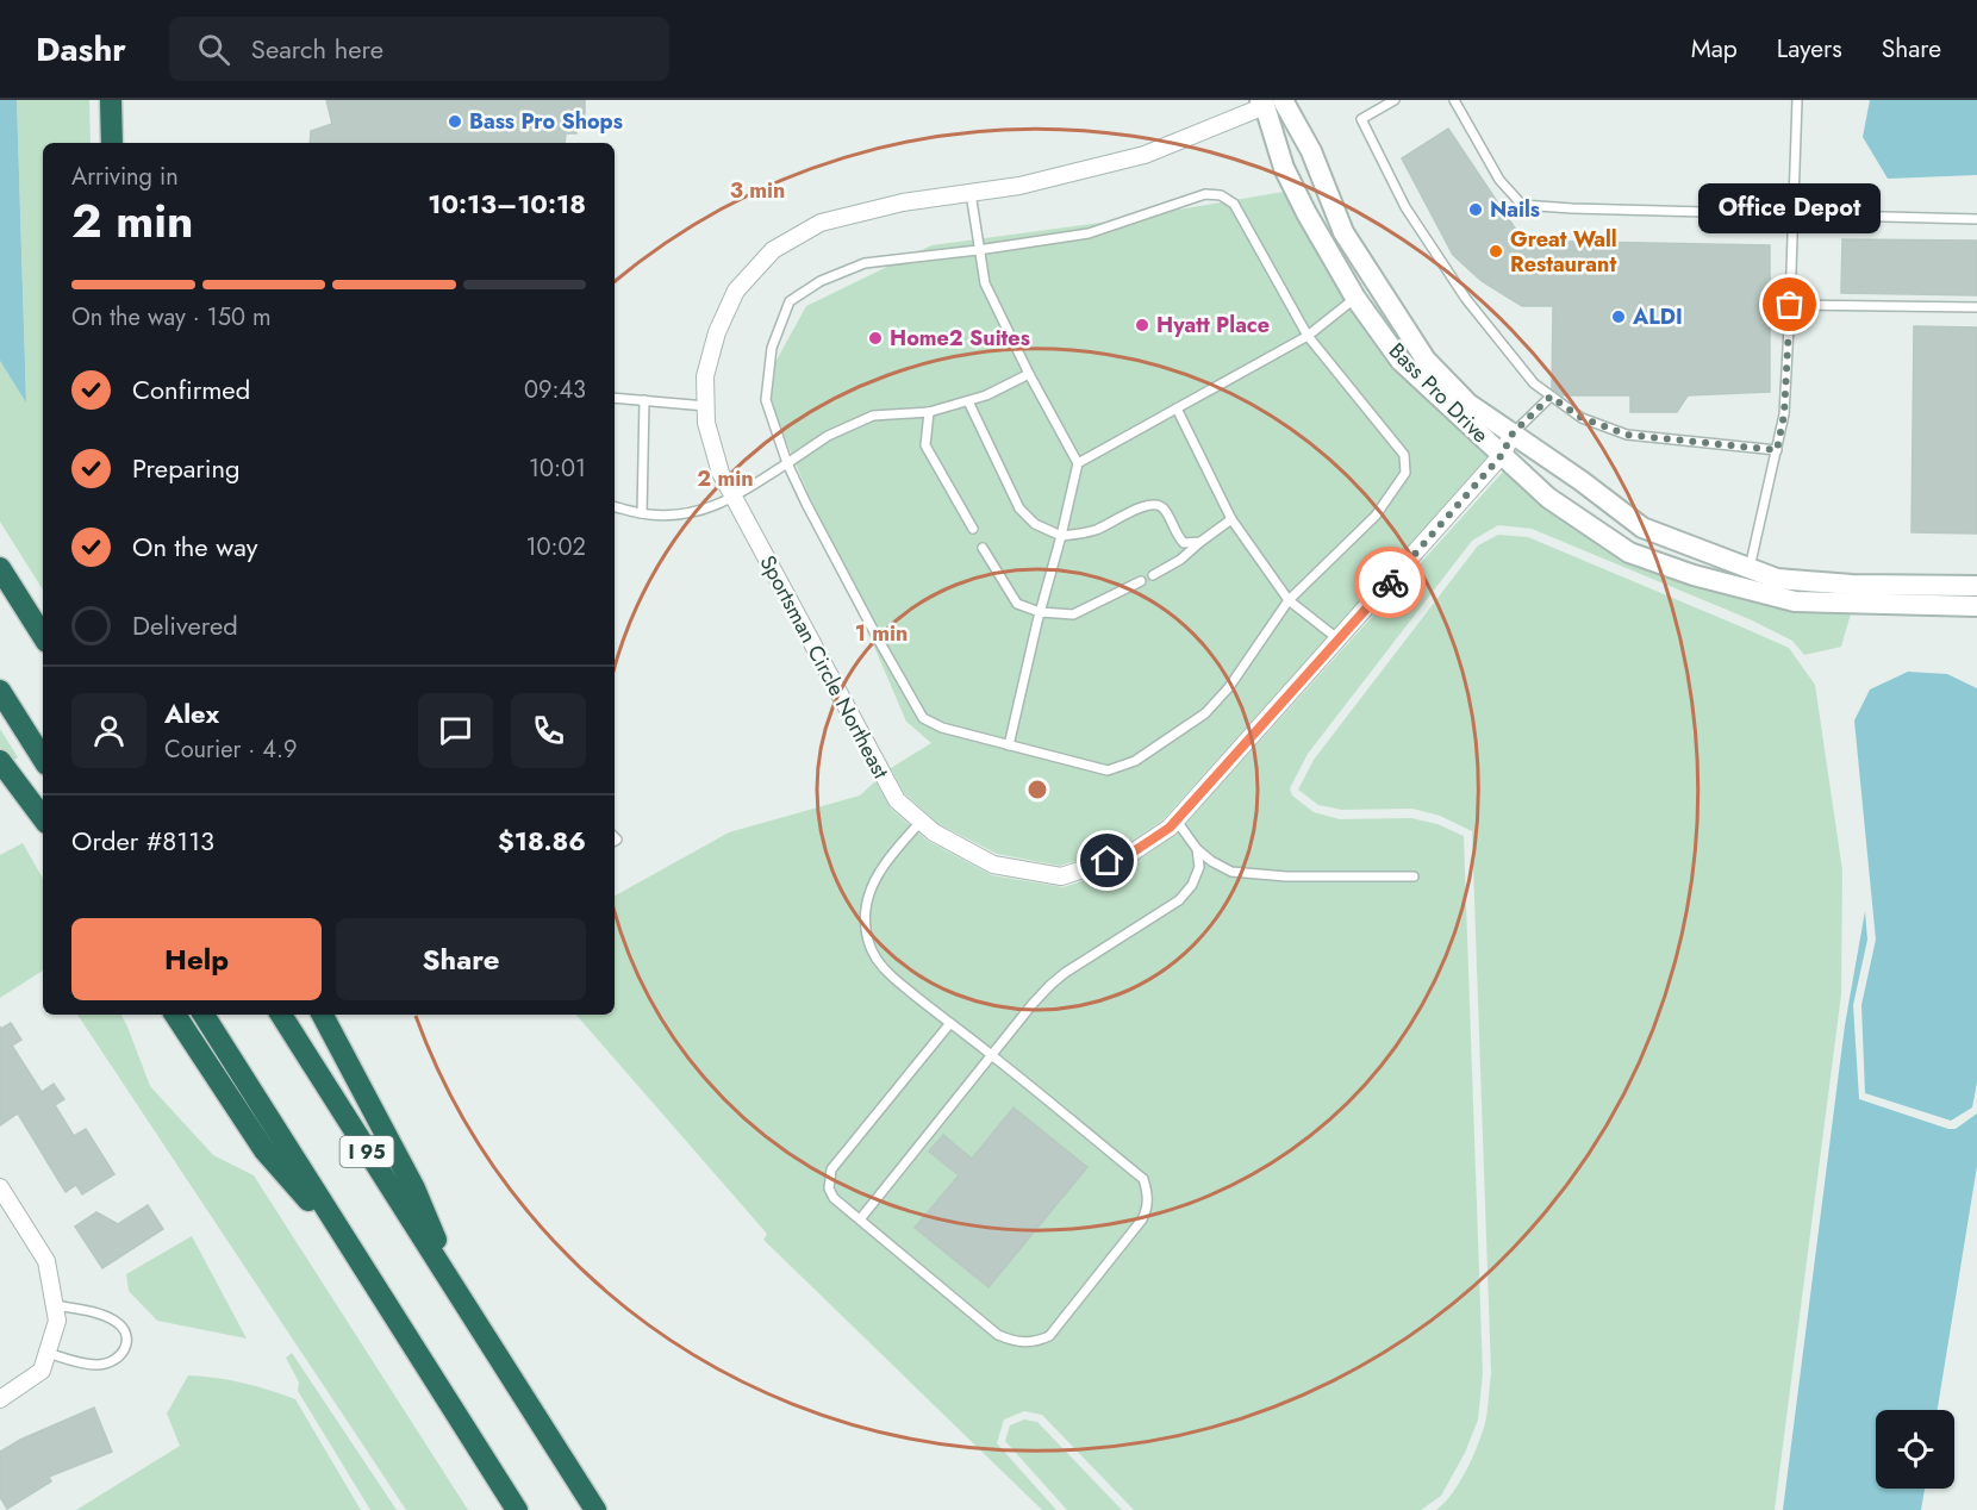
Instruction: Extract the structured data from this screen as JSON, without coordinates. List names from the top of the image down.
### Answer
{
  "streets": {
    "highway": ["I 95"],
    "street": ["Bass Pro Drive", "Sportsman Circle Northeast"]
  },
  "crossings": [
    ["Bass Pro Drive", "Sportsman Circle Northeast"]
  ],
  "places": [
    "Bass Pro Shops",
    "Nails",
    "Great Wall Restaurant",
    "Office Depot",
    "ALDI",
    "Hyatt Place",
    "Home2 Suites"
  ],
  "page": {
    "header": "Dashr",
    "search": "Search here",
    "nav": ["Map", "Layers", "Share"],
    "heading": ["2 min", "Arriving in", "10:13–10:18"],
    "panel": [
      "Alex",
      "Courier · 4.9",
      "Order #8113",
      "$18.86"
    ],
    "bubble": "Office Depot",
    "bar": "On the way · 150 m",
    "list": [
      ["Confirmed", "09:43"],
      ["Preparing", "10:01"],
      ["On the way", "10:02"],
      "Delivered"
    ],
    "buttons": ["Help", "Share"]
  },
  "rings": ["3 min", "2 min", "1 min"]
}
